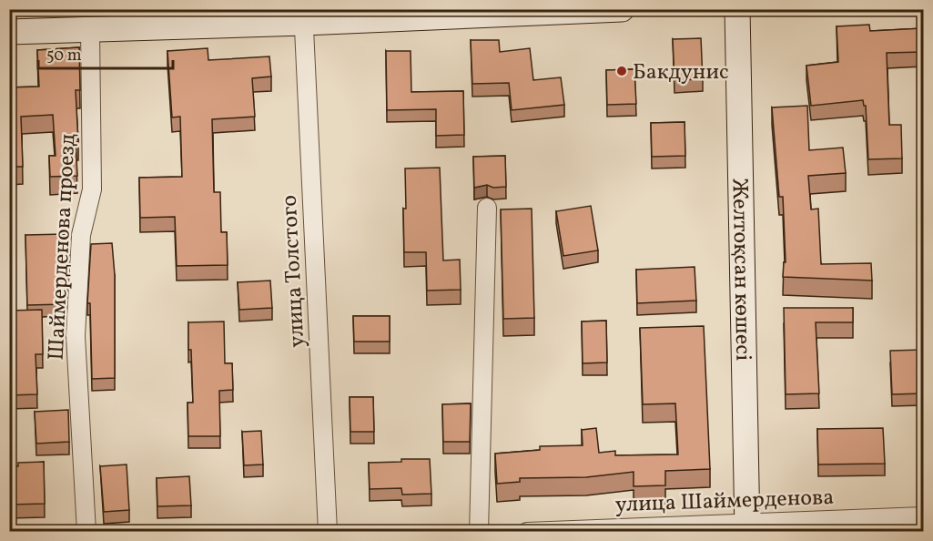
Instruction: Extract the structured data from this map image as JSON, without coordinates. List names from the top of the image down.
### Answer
{
  "streets": {
    "main road": ["Желтоқсан көшесі"],
    "street": ["Шаймерденова проезд", "улица Толстого", "улица Шаймерденова"]
  },
  "crossings": [
    ["Желтоқсан көшесі", "улица Шаймерденова"]
  ],
  "places": ["Бакдунис"],
  "scale_bar": "50 m"
}
